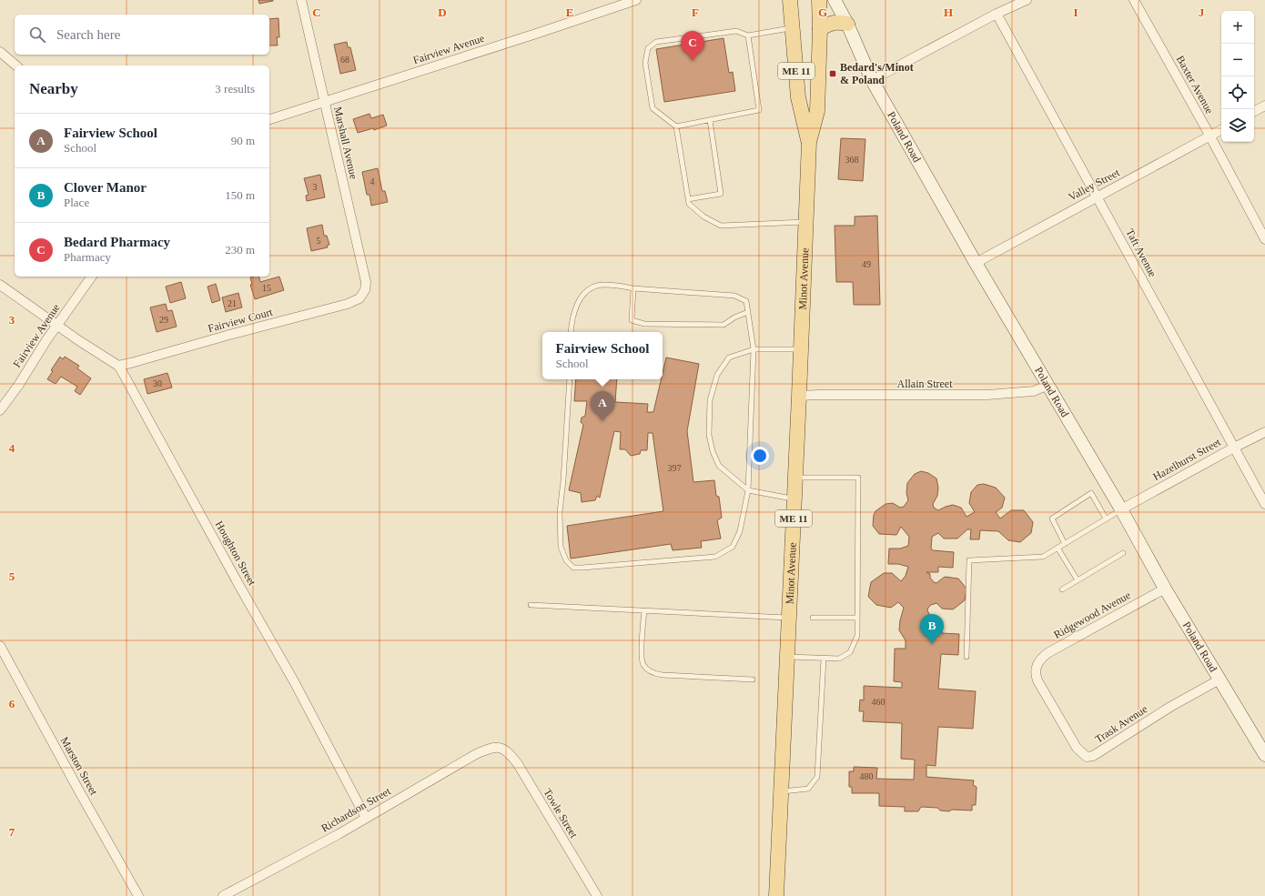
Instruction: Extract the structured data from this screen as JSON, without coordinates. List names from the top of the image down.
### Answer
{
  "streets": {
    "main road": ["ME 11", "Minot Avenue"],
    "street": [
      "Fairview Avenue",
      "Baxter Avenue",
      "Poland Road",
      "Marshall Avenue",
      "Valley Street",
      "Taft Avenue",
      "Fairview Court",
      "Allain Street",
      "Hazelhurst Street",
      "Houghton Street",
      "Ridgewood Avenue",
      "Trask Avenue",
      "Marston Street",
      "Richardson Street",
      "Towle Street"
    ]
  },
  "crossings": [
    ["Fairview Avenue", "Marshall Avenue"],
    ["Fairview Avenue", "Houghton Street"],
    ["Baxter Avenue", "Valley Street"],
    ["Poland Road", "Valley Street"],
    ["Poland Road", "Allain Street"],
    ["Poland Road", "Hazelhurst Street"],
    ["Poland Road", "Ridgewood Avenue"],
    ["Poland Road", "Trask Avenue"],
    ["Marshall Avenue", "Fairview Court"],
    ["Valley Street", "Taft Avenue"],
    ["Taft Avenue", "Hazelhurst Street"],
    ["Minot Avenue", "Allain Street"],
    ["Fairview Court", "Houghton Street"],
    ["Houghton Street", "Richardson Street"],
    ["Ridgewood Avenue", "Trask Avenue"],
    ["Richardson Street", "Towle Street"]
  ],
  "places": {
    "transit": ["Bedard's/Minot & Poland"]
  },
  "house_numbers": [
    "68",
    "368",
    "4",
    "3",
    "5",
    "49",
    "15",
    "21",
    "29",
    "30",
    "397",
    "460",
    "480"
  ],
  "page": {
    "map_buttons": ["+", "−"],
    "search": "Search here",
    "pins": ["C", "A", "B"],
    "heading": ["Nearby", "3 results"],
    "list": [
      {
        "mark": "A",
        "name": "Fairview School",
        "note": "School",
        "value": "90 m"
      },
      {
        "mark": "B",
        "name": "Clover Manor",
        "note": "Place",
        "value": "150 m"
      },
      {
        "mark": "C",
        "name": "Bedard Pharmacy",
        "note": "Pharmacy",
        "value": "230 m"
      }
    ],
    "popup": ["Fairview School", "School"]
  },
  "grid": {
    "columns": [
      "C",
      "D",
      "E",
      "F",
      "G",
      "H",
      "I",
      "J"
    ],
    "rows": [
      "3",
      "4",
      "5",
      "6",
      "7"
    ]
  }
}
